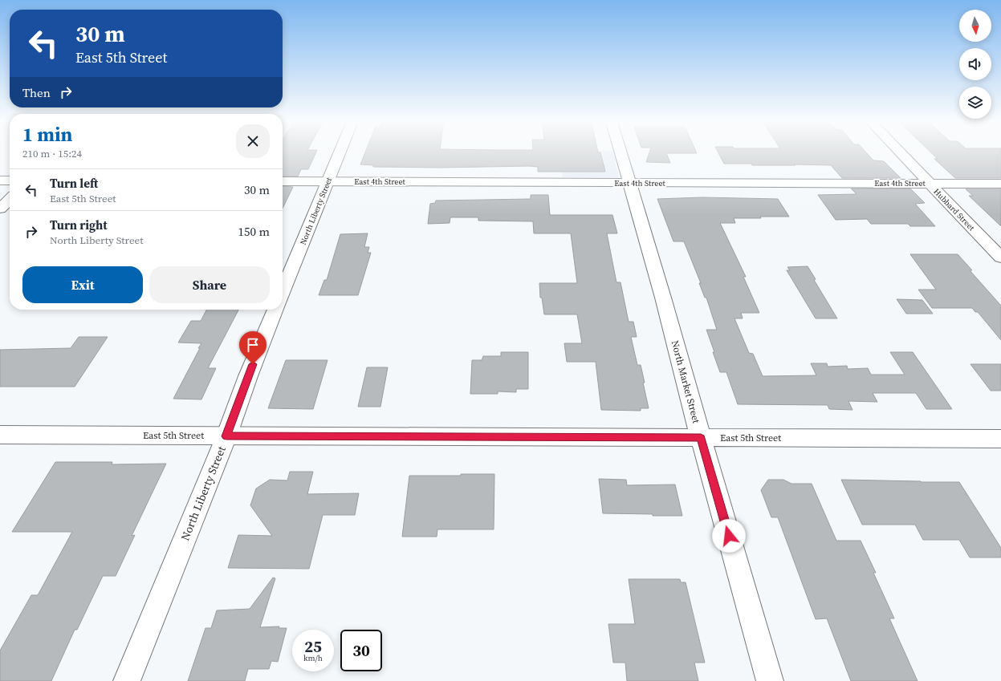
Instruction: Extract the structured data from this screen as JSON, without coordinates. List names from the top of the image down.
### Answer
{
  "streets": {
    "street": [
      "East 4th Street",
      "Hubbard Street",
      "North Liberty Street",
      "North Market Street",
      "East 5th Street"
    ]
  },
  "crossings": [
    ["East 4th Street", "Hubbard Street"],
    ["East 4th Street", "North Liberty Street"],
    ["East 4th Street", "North Market Street"],
    ["North Liberty Street", "East 5th Street"],
    ["North Market Street", "East 5th Street"]
  ],
  "north": "bottom",
  "page": {
    "turn": ["30 m", "East 5th Street"],
    "then": "Then",
    "heading": ["1 min", "210 m · 15:24"],
    "list": [
      {
        "name": "Turn left",
        "note": "East 5th Street",
        "value": "30 m"
      },
      {
        "name": "Turn right",
        "note": "North Liberty Street",
        "value": "150 m"
      }
    ],
    "buttons": ["Exit", "Share"],
    "speed": "25 km/h",
    "limit": "30"
  }
}
